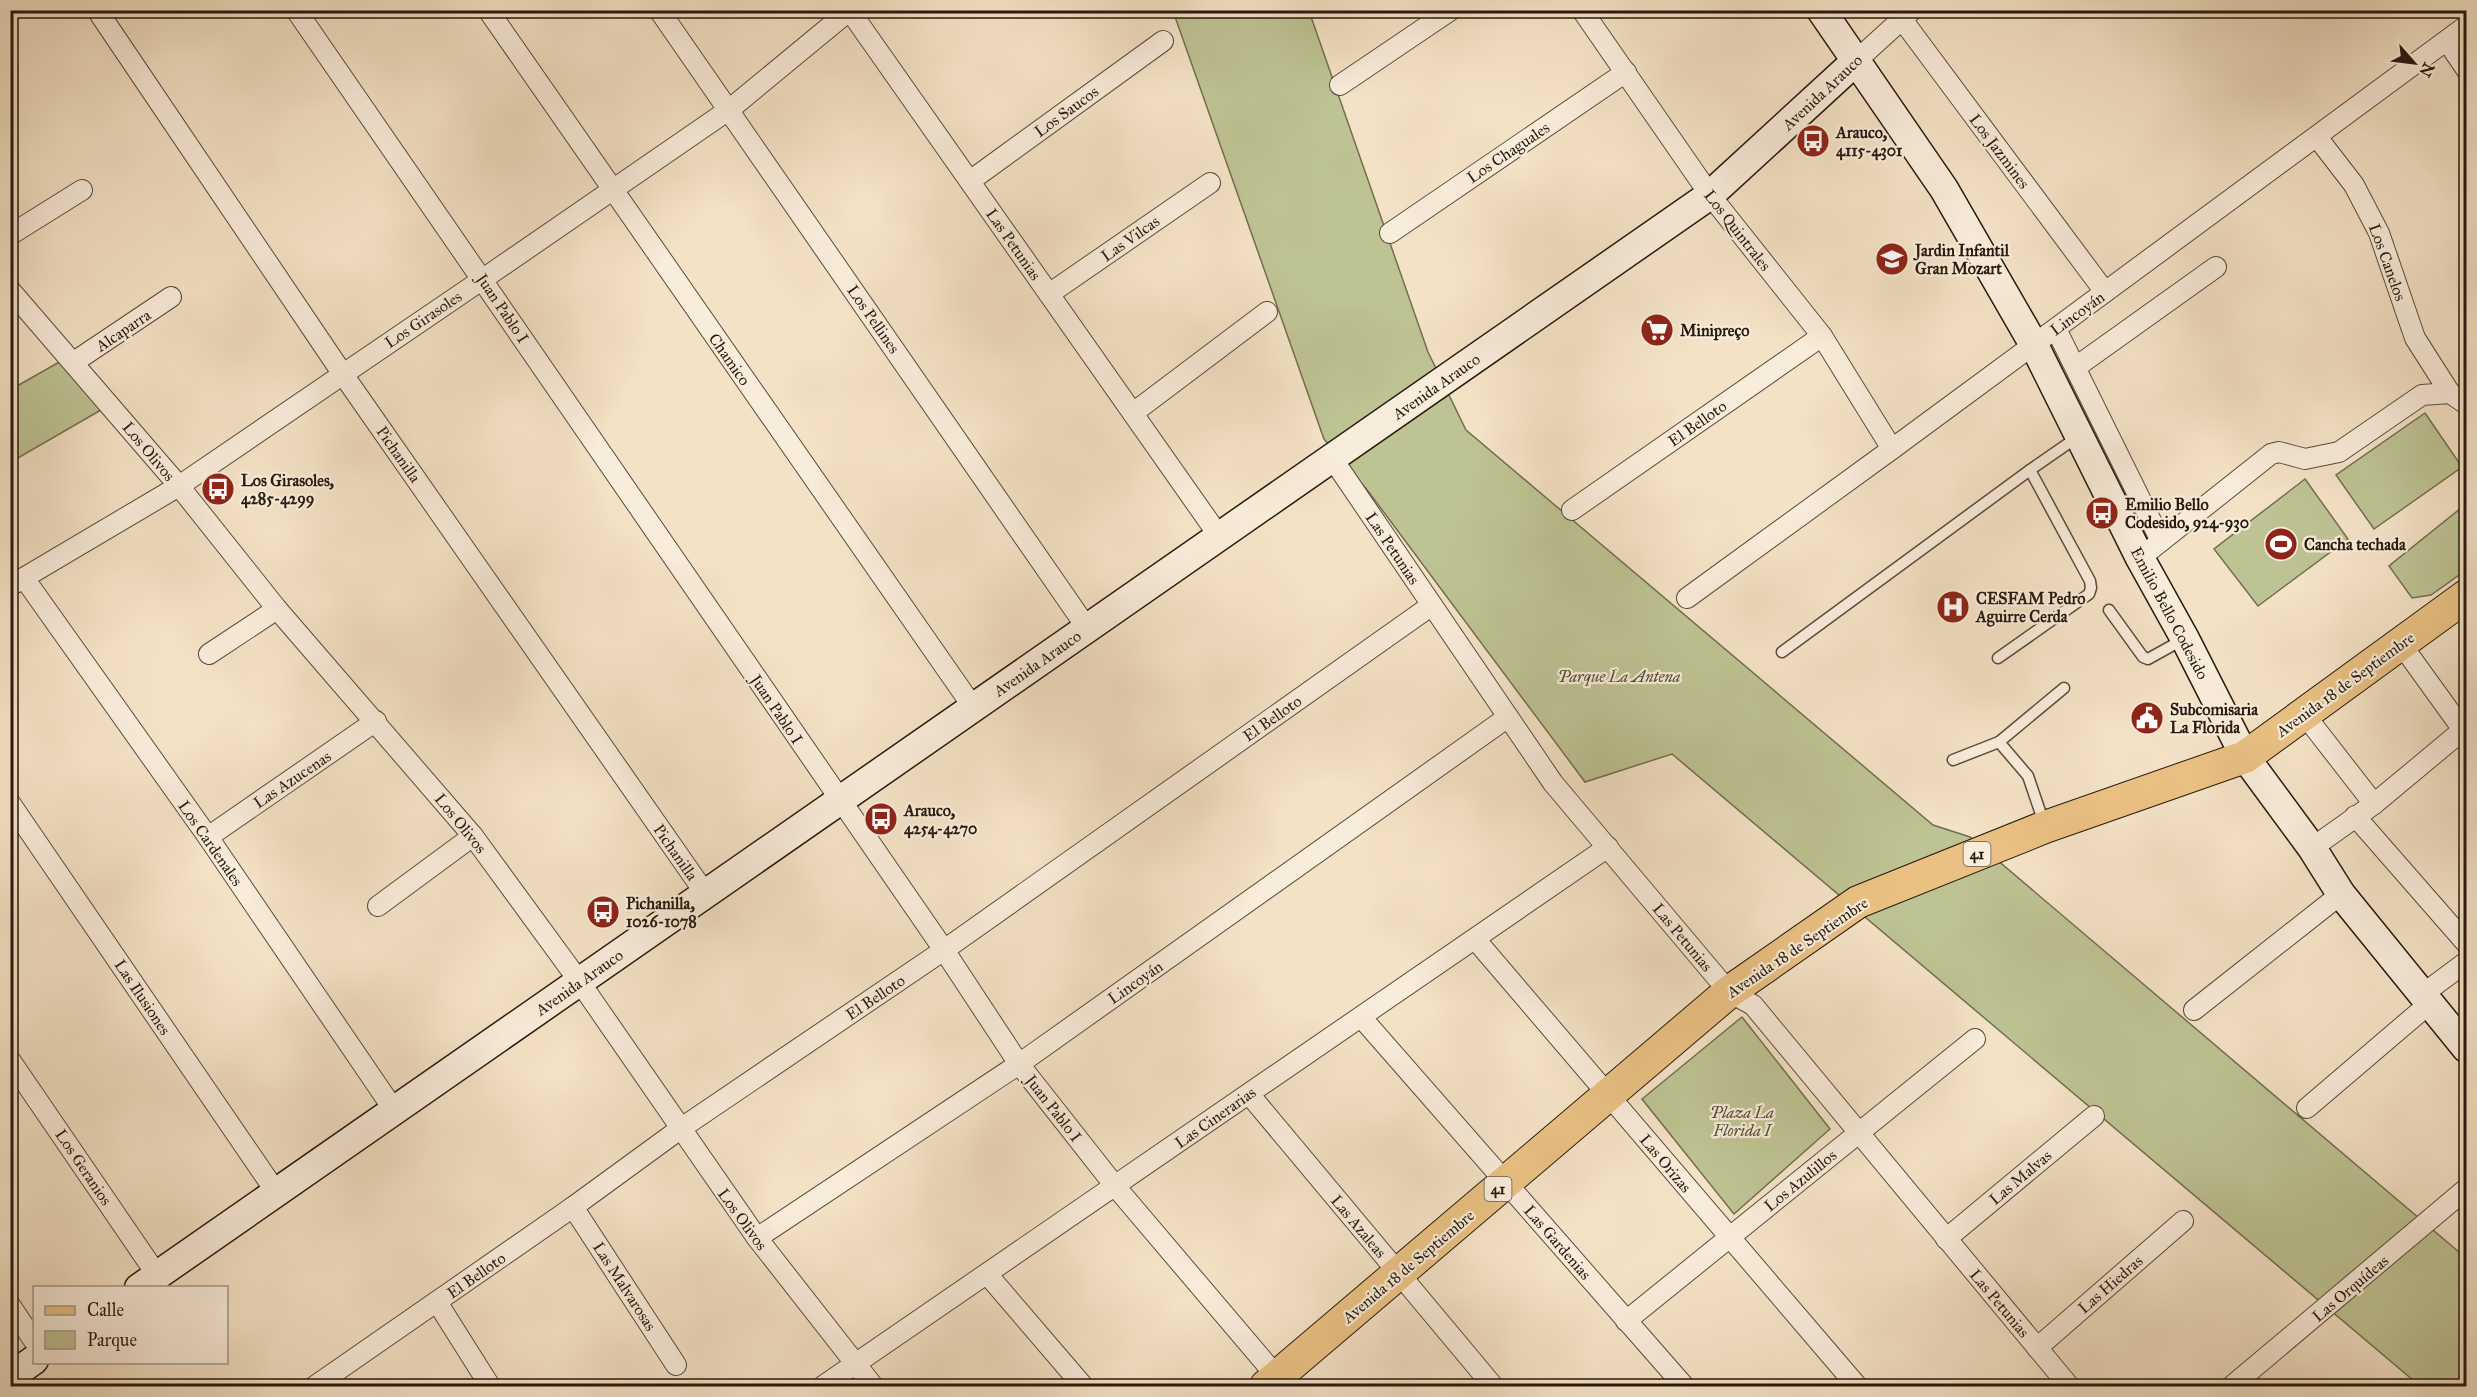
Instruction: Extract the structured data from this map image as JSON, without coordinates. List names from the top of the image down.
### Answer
{
  "streets": {
    "main road": ["Avenida 18 de Septiembre", "41"],
    "street": [
      "Avenida Arauco",
      "Los Saucos",
      "Los Jazmines",
      "Los Chaguales",
      "Los Quintrales",
      "Las Vilcas",
      "Las Petunias",
      "Los Canelos",
      "Juan Pablo I",
      "Lincoyán",
      "Los Girasoles",
      "Los Pellines",
      "Alcaparra",
      "Chamico",
      "El Belloto",
      "Los Olivos",
      "Pichanilla",
      "Emilio Bello Codesido",
      "Las Azucenas",
      "Los Cardenales",
      "Las Ilusiones",
      "Las Cinerarias",
      "Las Orizas",
      "Los Geranios",
      "Las Malvas",
      "Los Azulillos",
      "Las Azaleas",
      "Las Gardenias",
      "Las Hiedras",
      "Las Malvarosas",
      "Las Orquídeas"
    ]
  },
  "crossings": [
    ["Avenida Arauco", "Los Jazmines"],
    ["Avenida Arauco", "Los Quintrales"],
    ["Avenida Arauco", "Las Petunias"],
    ["Avenida Arauco", "Juan Pablo I"],
    ["Avenida Arauco", "Los Pellines"],
    ["Avenida Arauco", "Chamico"],
    ["Avenida Arauco", "Los Olivos"],
    ["Avenida Arauco", "Pichanilla"],
    ["Avenida Arauco", "Emilio Bello Codesido"],
    ["Avenida Arauco", "Los Cardenales"],
    ["Avenida Arauco", "Las Ilusiones"],
    ["Avenida Arauco", "Los Geranios"],
    ["Los Saucos", "Las Petunias"],
    ["Los Jazmines", "Lincoyán"],
    ["Los Chaguales", "Los Quintrales"],
    ["Los Quintrales", "Lincoyán"],
    ["Los Quintrales", "El Belloto"],
    ["Las Vilcas", "Las Petunias"],
    ["Las Petunias", "Lincoyán"],
    ["Las Petunias", "Los Girasoles"],
    ["Las Petunias", "El Belloto"],
    ["Las Petunias", "Avenida 18 de Septiembre"],
    ["Las Petunias", "Las Cinerarias"],
    ["Las Petunias", "Las Malvas"],
    ["Las Petunias", "Los Azulillos"],
    ["Las Petunias", "Las Hiedras"],
    ["Los Canelos", "Lincoyán"],
    ["Juan Pablo I", "Lincoyán"],
    ["Juan Pablo I", "Los Girasoles"],
    ["Juan Pablo I", "El Belloto"],
    ["Juan Pablo I", "Avenida 18 de Septiembre"],
    ["Juan Pablo I", "Las Cinerarias"],
    ["Lincoyán", "Los Olivos"],
    ["Lincoyán", "Emilio Bello Codesido"],
    ["Los Girasoles", "Los Pellines"],
    ["Los Girasoles", "Chamico"],
    ["Los Girasoles", "Los Olivos"],
    ["Los Girasoles", "Pichanilla"],
    ["Los Girasoles", "Los Cardenales"],
    ["Alcaparra", "Los Olivos"],
    ["El Belloto", "Los Olivos"],
    ["El Belloto", "Las Malvarosas"],
    ["Los Olivos", "Las Azucenas"],
    ["Los Olivos", "Las Cinerarias"],
    ["Emilio Bello Codesido", "Avenida 18 de Septiembre"],
    ["Avenida 18 de Septiembre", "Las Orizas"],
    ["Avenida 18 de Septiembre", "Las Azaleas"],
    ["Avenida 18 de Septiembre", "Las Gardenias"],
    ["Las Azucenas", "Los Cardenales"],
    ["Las Cinerarias", "Las Orizas"],
    ["Las Cinerarias", "Las Azaleas"],
    ["Las Cinerarias", "Las Gardenias"],
    ["Las Orizas", "Los Azulillos"],
    ["Los Azulillos", "Las Gardenias"]
  ],
  "parks": ["Parque La Antena", "Plaza La Florida I"],
  "places": {
    "bus stop": [
      "Arauco, 4115-4301",
      "Los Girasoles, 4285-4299",
      "Emilio Bello Codesido, 924-930",
      "Arauco, 4254-4270",
      "Pichanilla, 1026-1078"
    ],
    "school or university": ["Jardin Infantil Gran Mozart"],
    "supermarket": ["Minipreço"],
    "sports": ["Cancha techada"],
    "hospital": ["CESFAM Pedro Aguirre Cerda"],
    "public building": ["Subcomisaria La Florida"]
  },
  "legend": ["Calle", "Parque"],
  "north": "bottom right"
}
